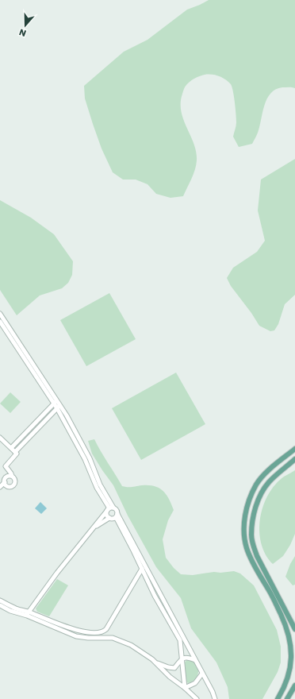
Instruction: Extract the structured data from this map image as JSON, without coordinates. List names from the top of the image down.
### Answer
{
  "north": "bottom"
}
